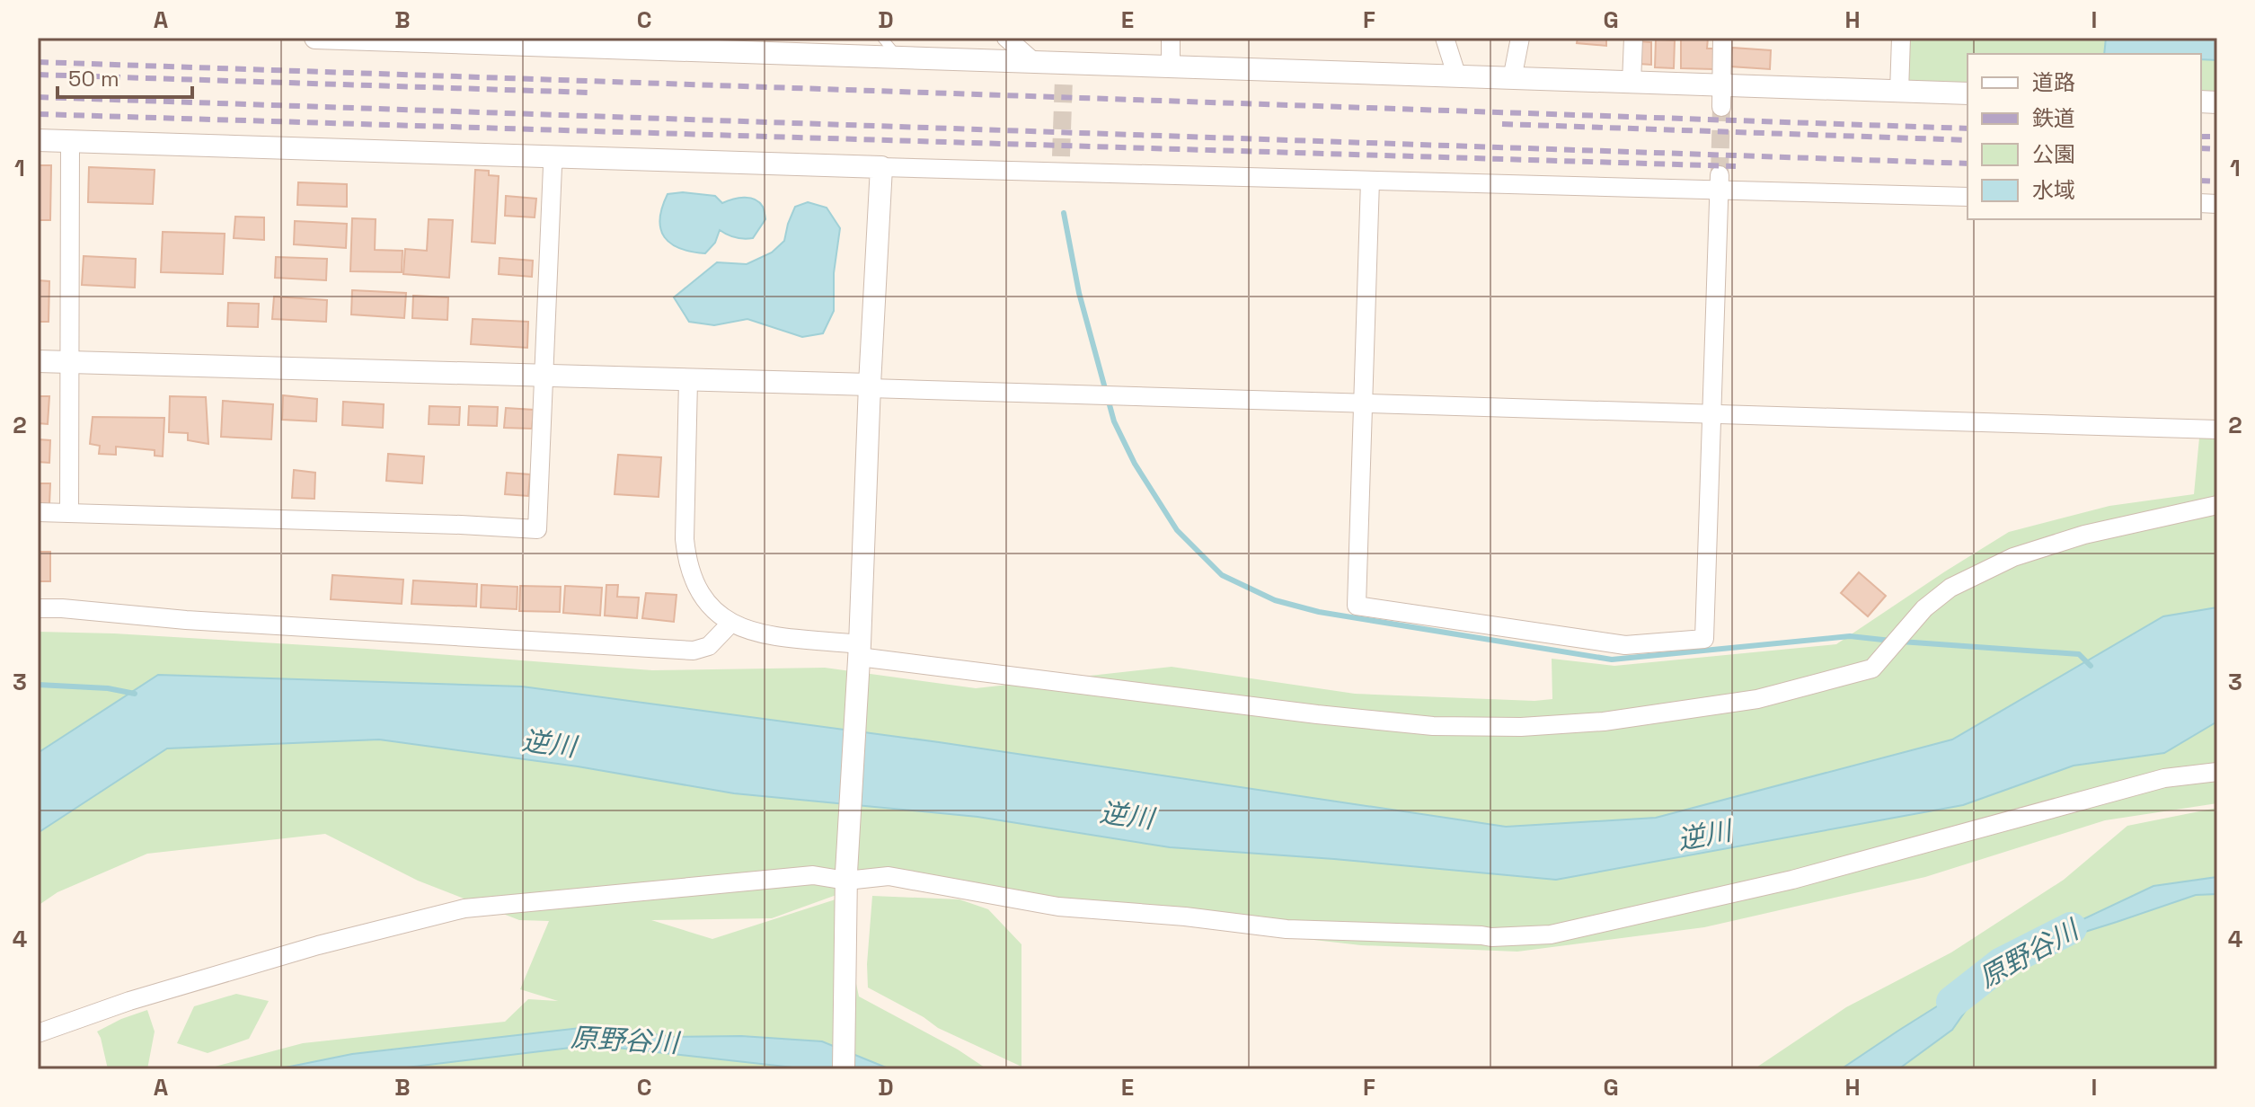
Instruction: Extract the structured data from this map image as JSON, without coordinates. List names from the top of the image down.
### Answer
{
  "water": ["逆川", "原野谷川"],
  "legend": [
    "道路",
    "鉄道",
    "公園",
    "水域"
  ],
  "scale_bar": "50 m",
  "grid": {
    "columns": [
      "A",
      "B",
      "C",
      "D",
      "E",
      "F",
      "G",
      "H",
      "I"
    ],
    "rows": [
      "1",
      "2",
      "3",
      "4"
    ]
  }
}
